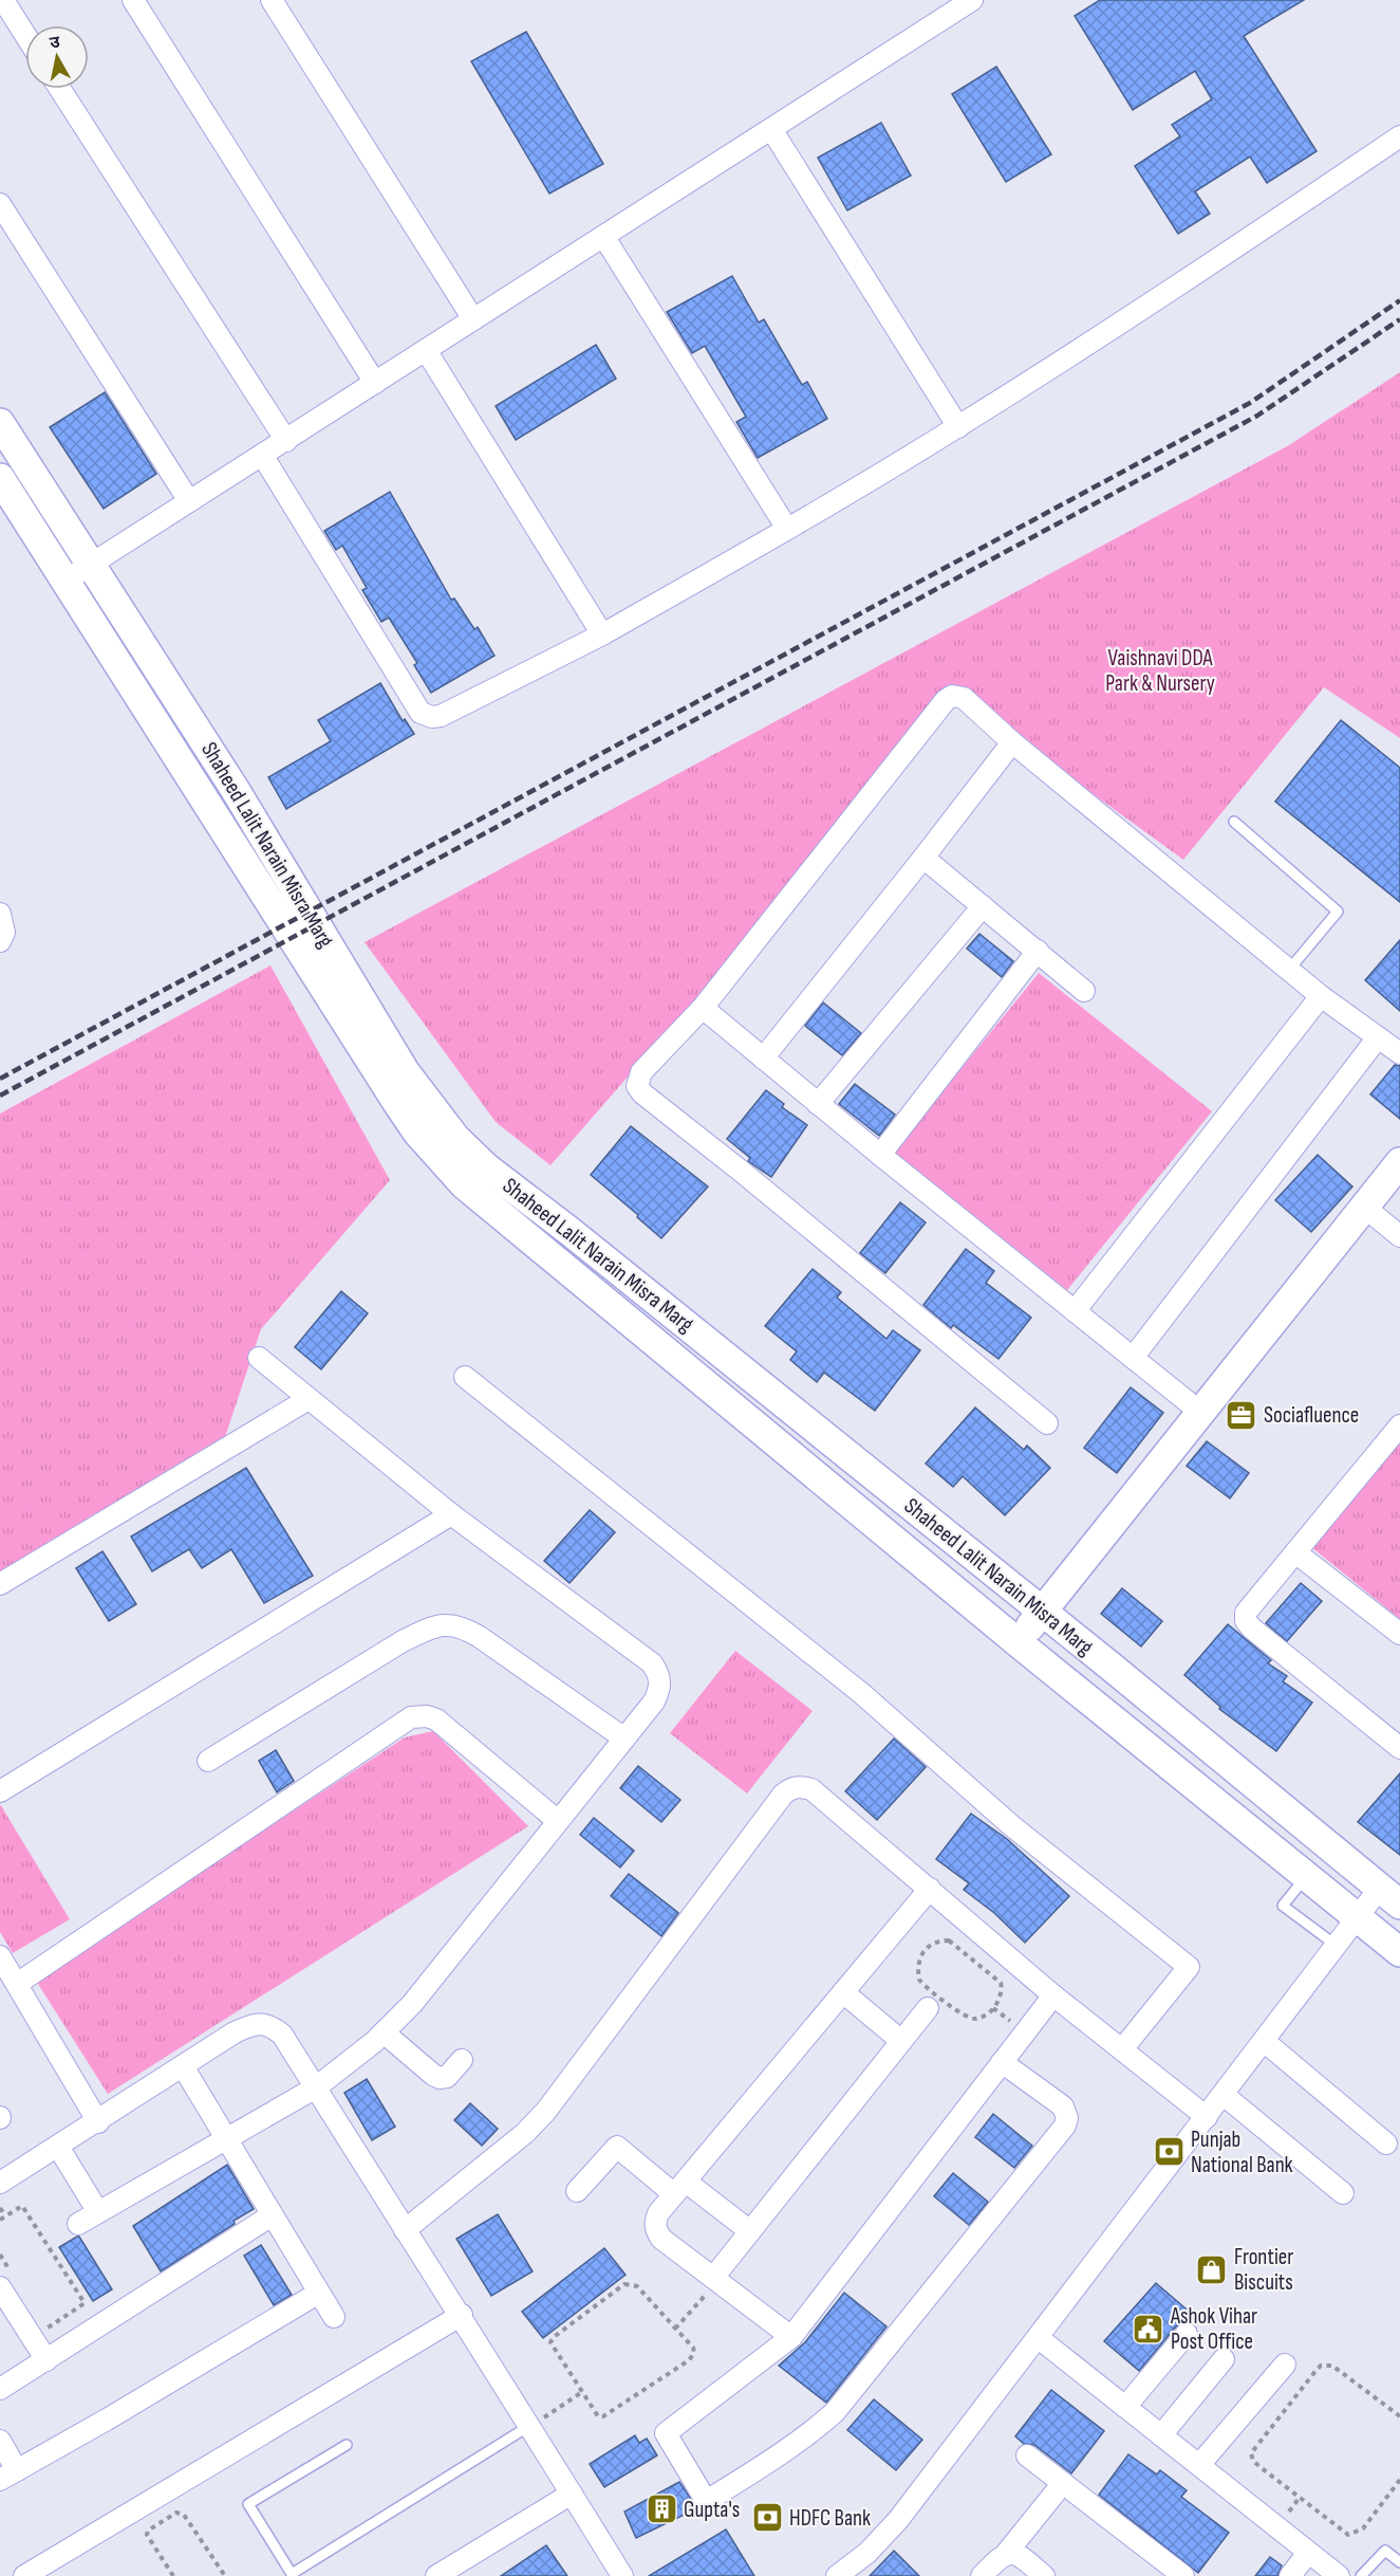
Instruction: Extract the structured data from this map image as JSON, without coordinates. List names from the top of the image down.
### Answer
{
  "streets": {
    "street": ["Shaheed Lalit Narain Misra Marg"]
  },
  "parks": ["Vaishnavi DDA Park & Nursery"],
  "places": {
    "office": ["Sociafluence"],
    "bank": ["Punjab National Bank", "HDFC Bank"],
    "shop": ["Frontier Biscuits"],
    "public building": ["Ashok Vihar Post Office"],
    "building": ["Gupta's"]
  },
  "north": "top"
}
